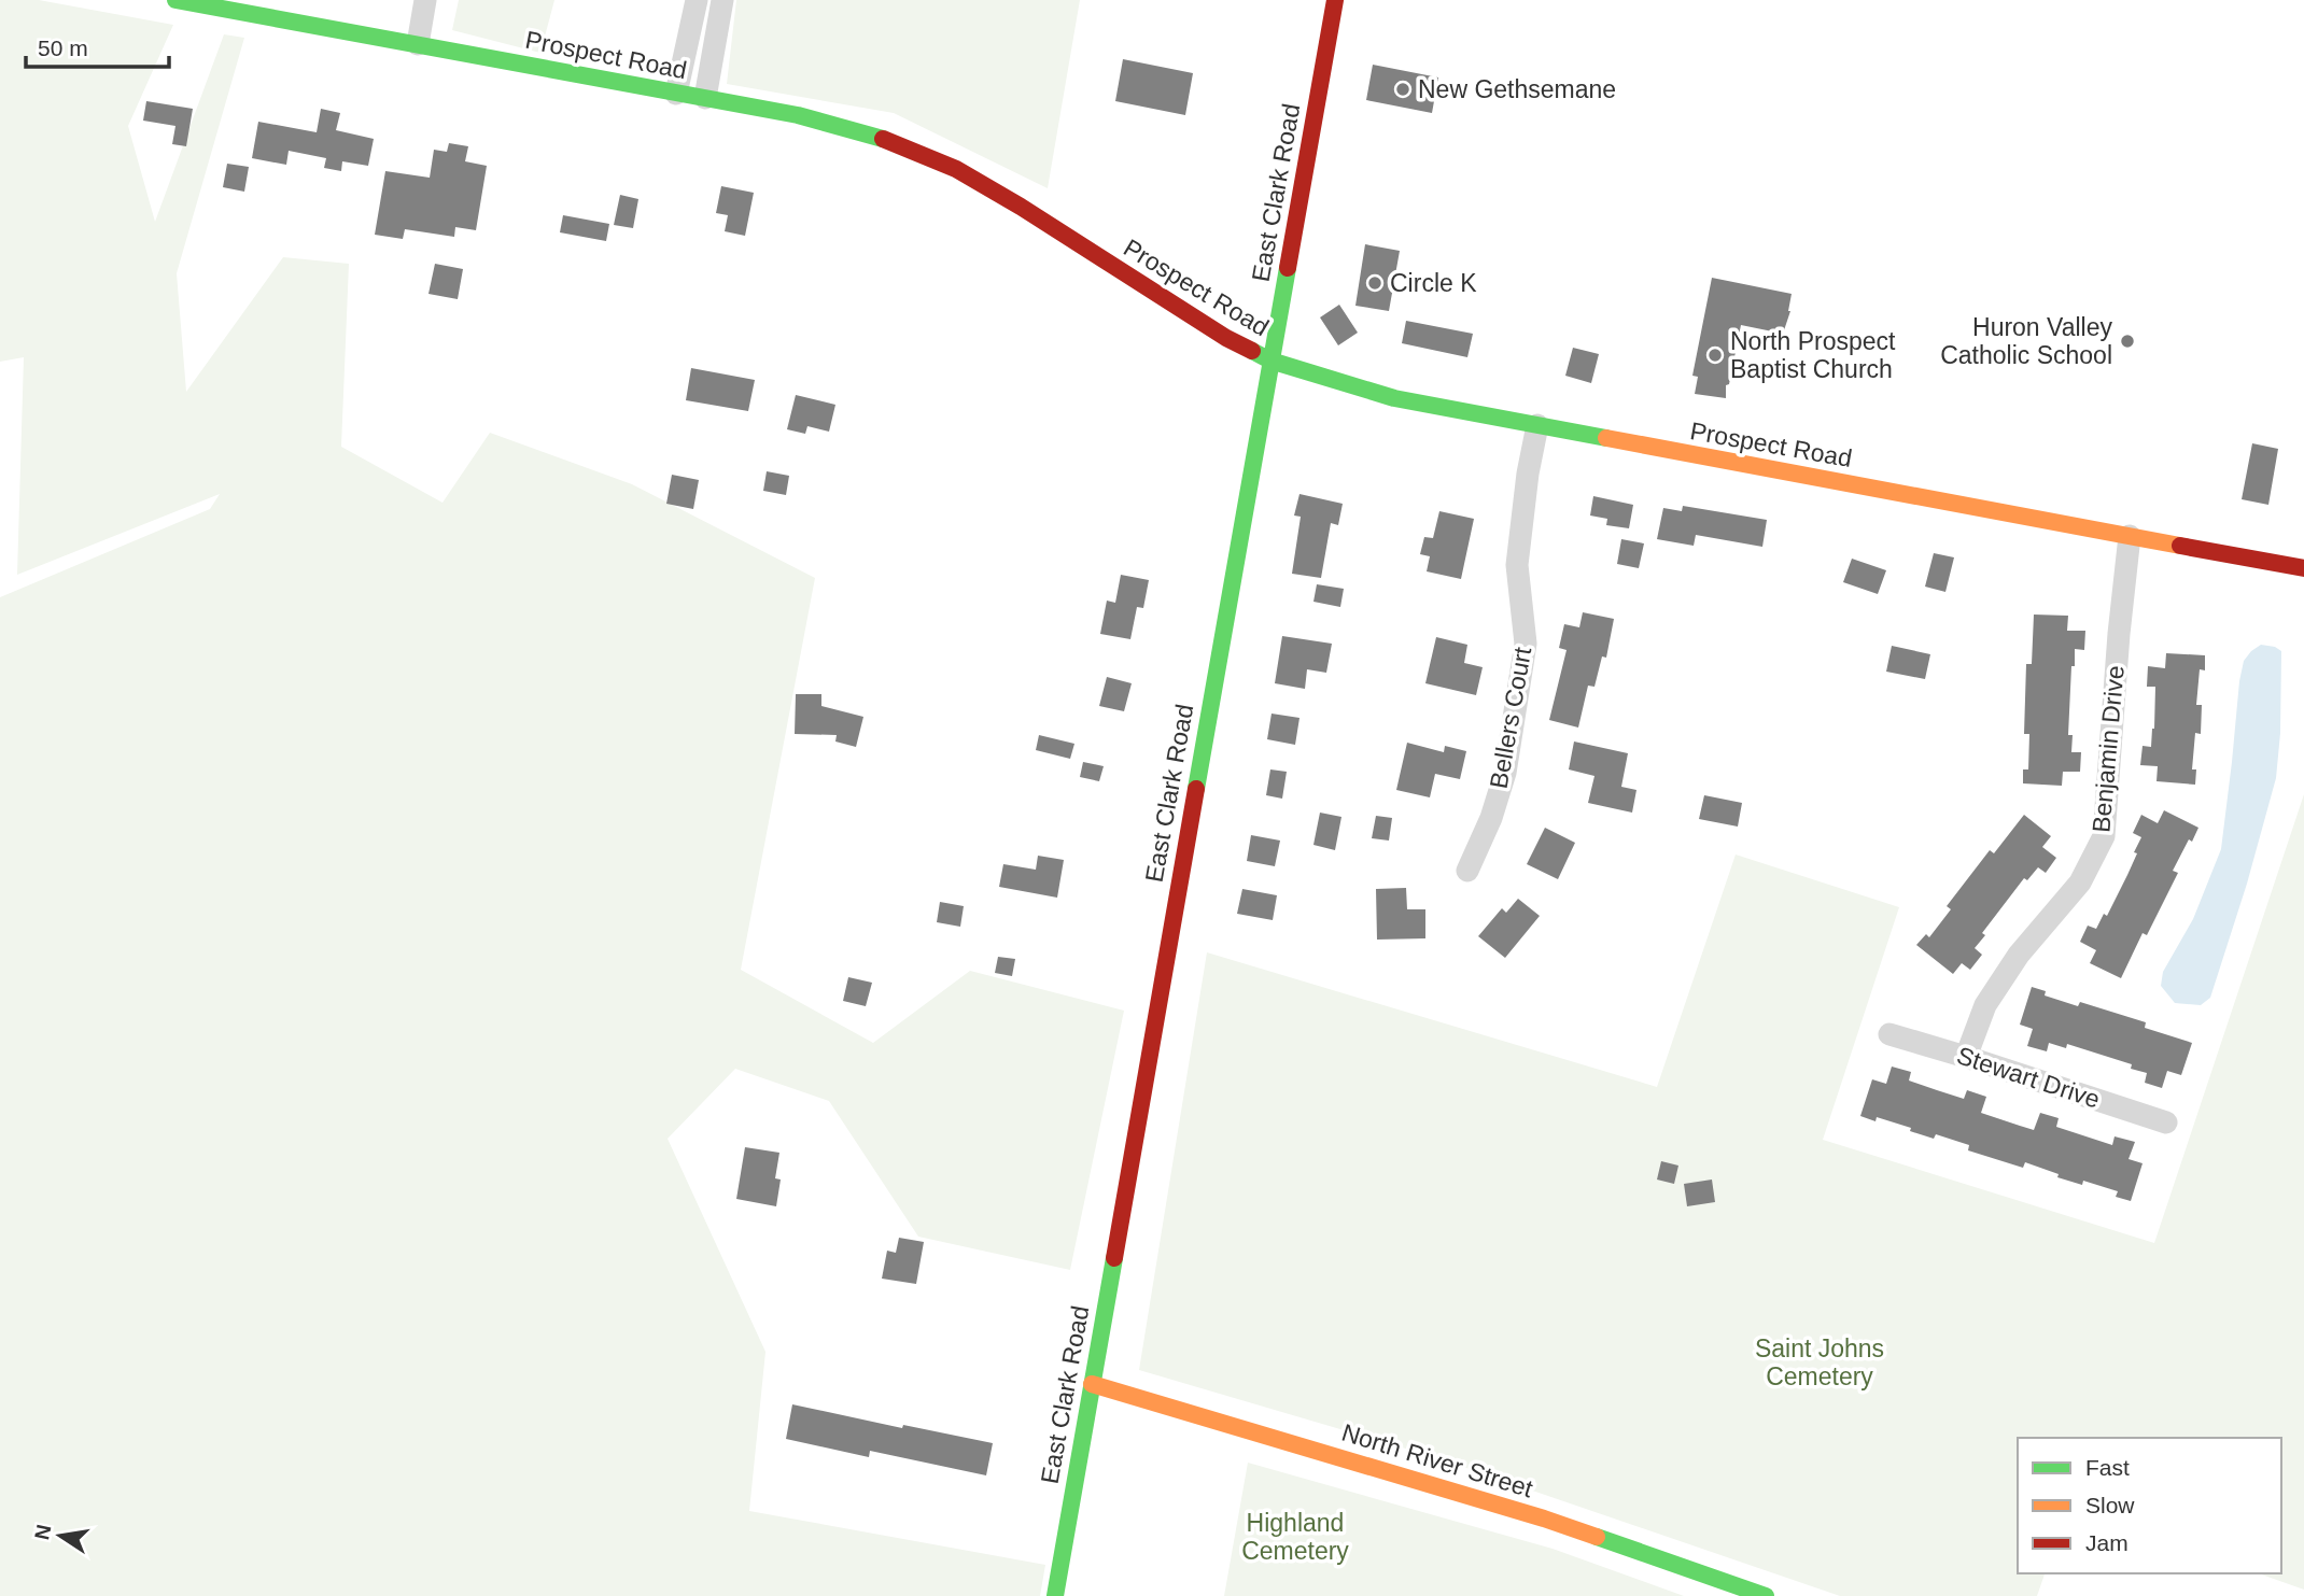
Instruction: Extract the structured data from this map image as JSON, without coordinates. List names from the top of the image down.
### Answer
{
  "streets": {
    "main road": ["Prospect Road", "East Clark Road", "North River Street"],
    "street": ["Bellers Court", "Benjamin Drive", "Stewart Drive"]
  },
  "crossings": [
    ["Prospect Road", "East Clark Road"],
    ["Prospect Road", "Bellers Court"],
    ["Prospect Road", "Benjamin Drive"],
    ["East Clark Road", "North River Street"],
    ["Benjamin Drive", "Stewart Drive"]
  ],
  "parks": ["Saint Johns Cemetery", "Highland Cemetery"],
  "places": [
    "New Gethsemane",
    "Circle K",
    "Huron Valley Catholic School",
    "North Prospect Baptist Church"
  ],
  "legend": ["Fast", "Slow", "Jam"],
  "scale_bar": "50 m",
  "north": "left"
}
